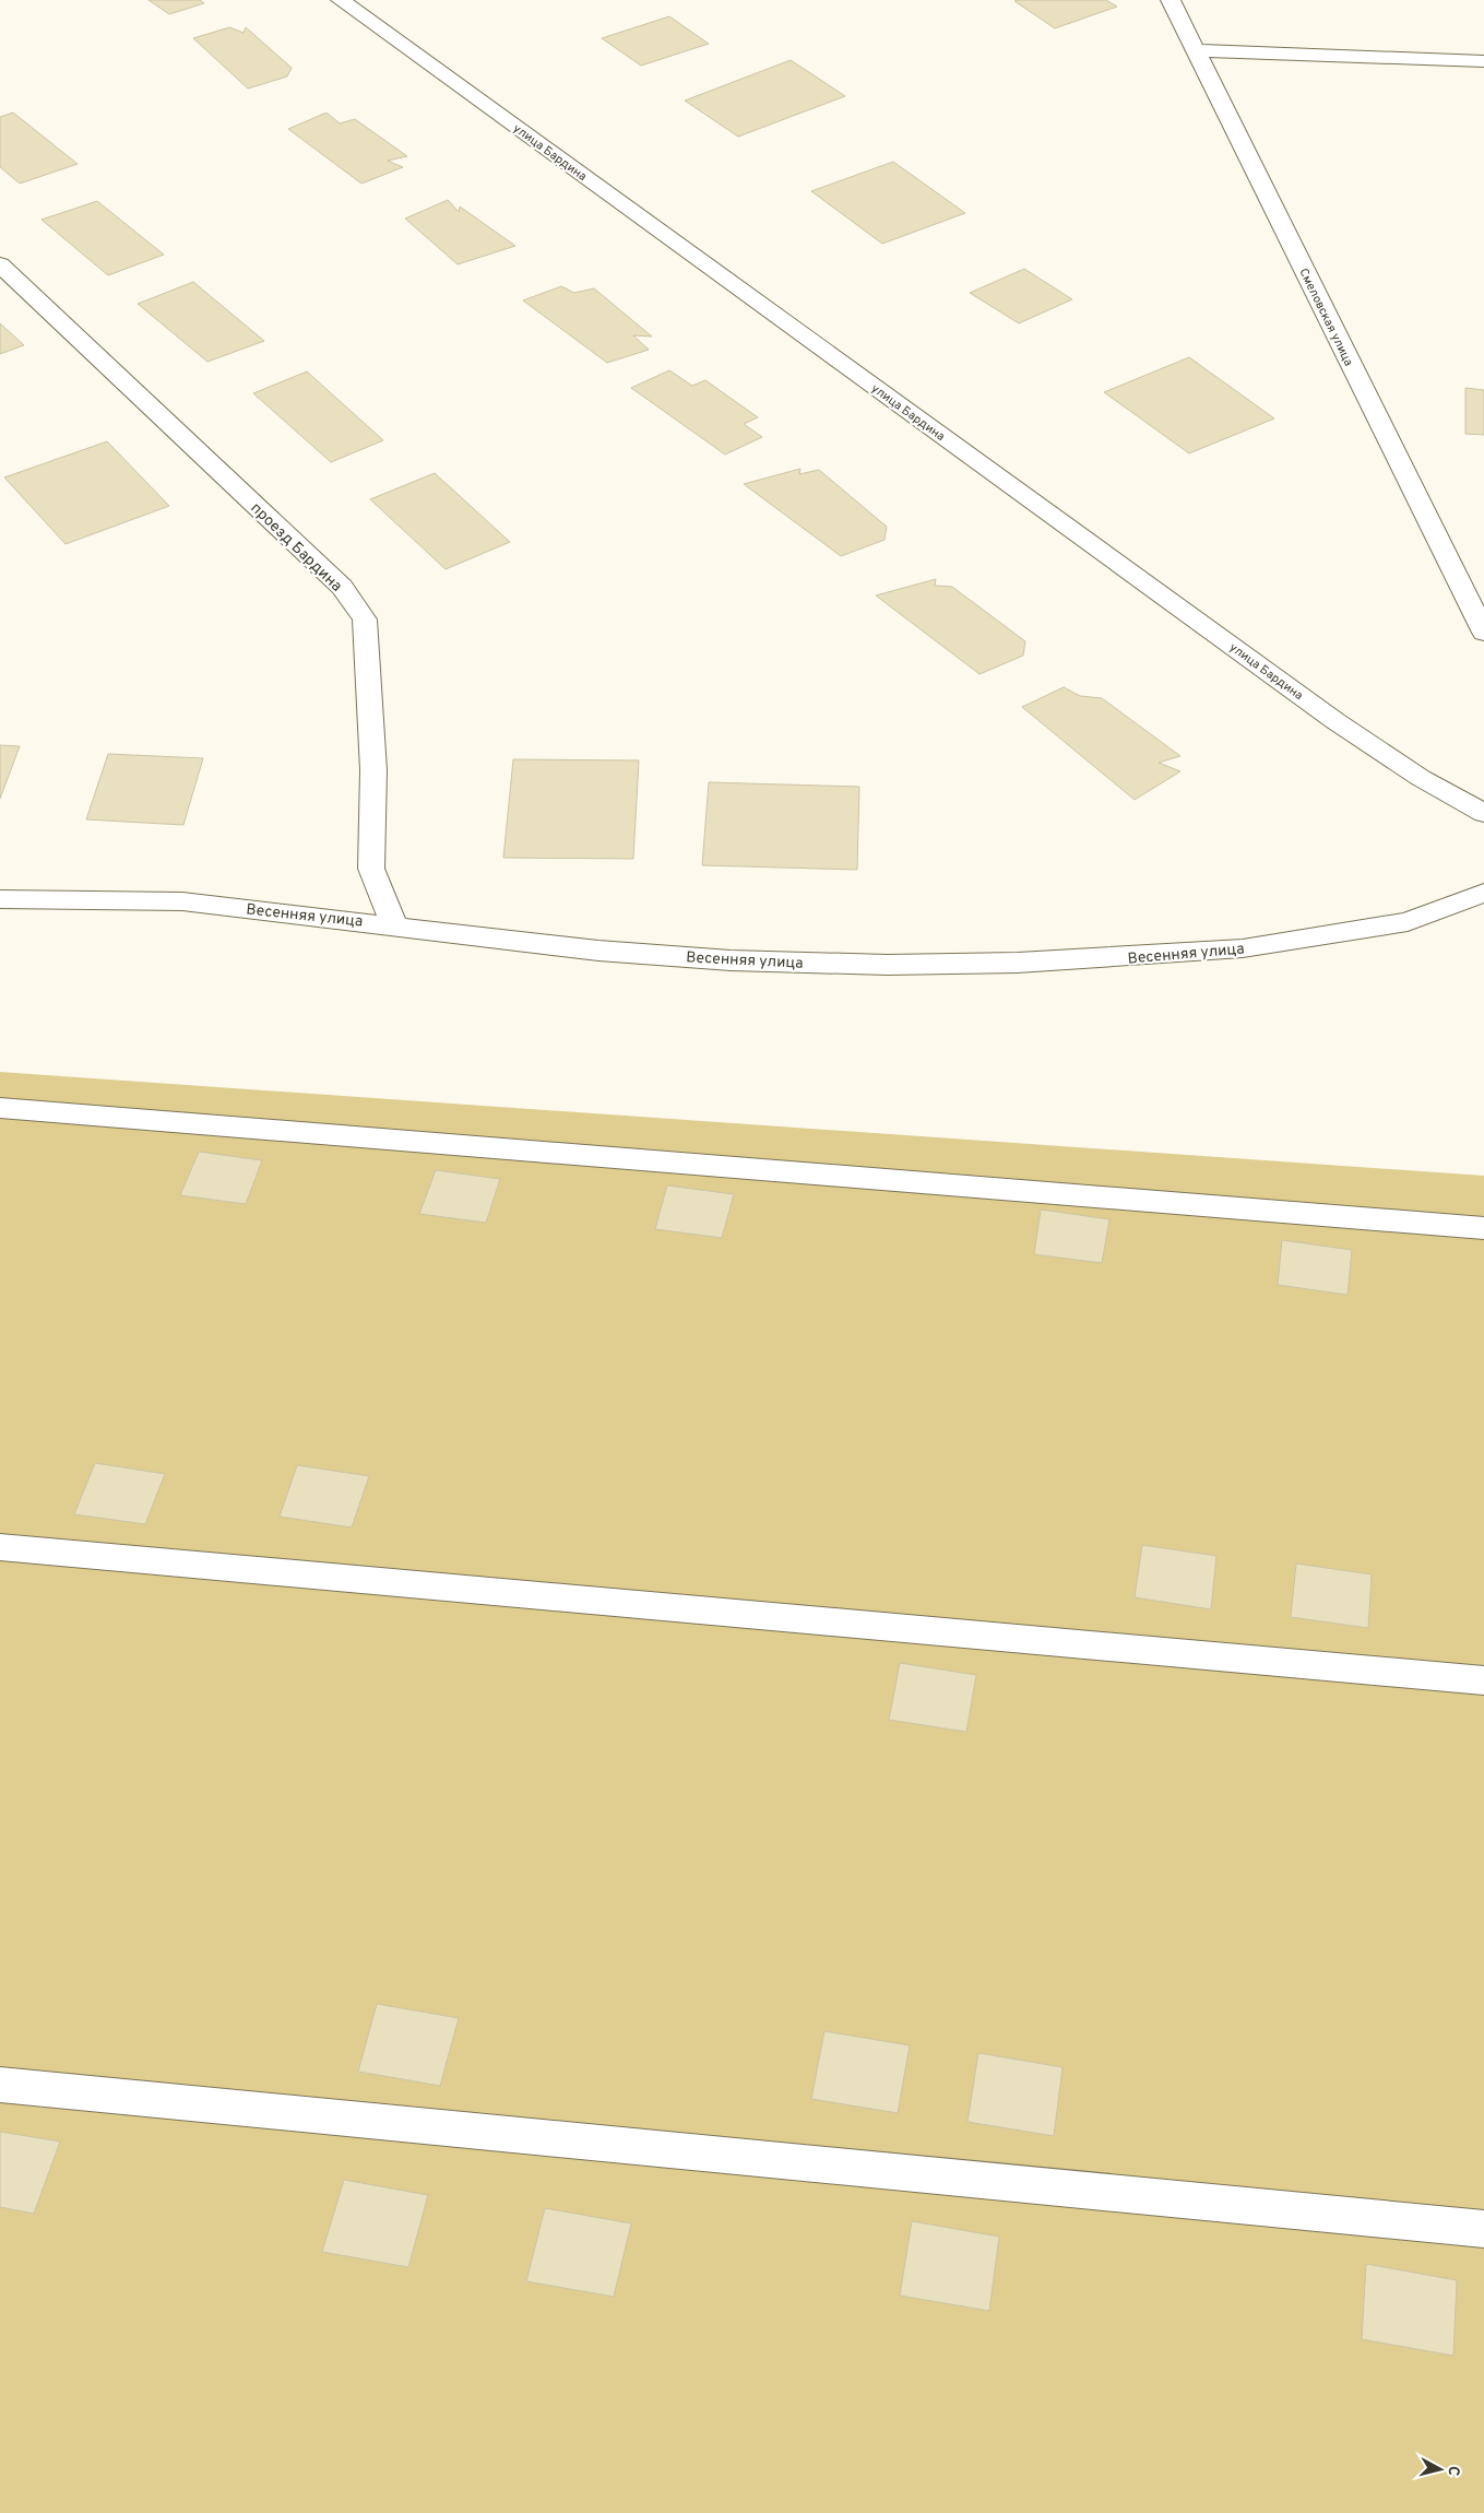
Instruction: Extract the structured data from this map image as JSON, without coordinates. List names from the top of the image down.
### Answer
{
  "streets": {
    "street": [
      "улица Бардина",
      "Смеловская улица",
      "проезд Бардина",
      "Весенняя улица"
    ]
  },
  "crossings": [
    ["проезд Бардина", "Весенняя улица"]
  ],
  "north": "right"
}
